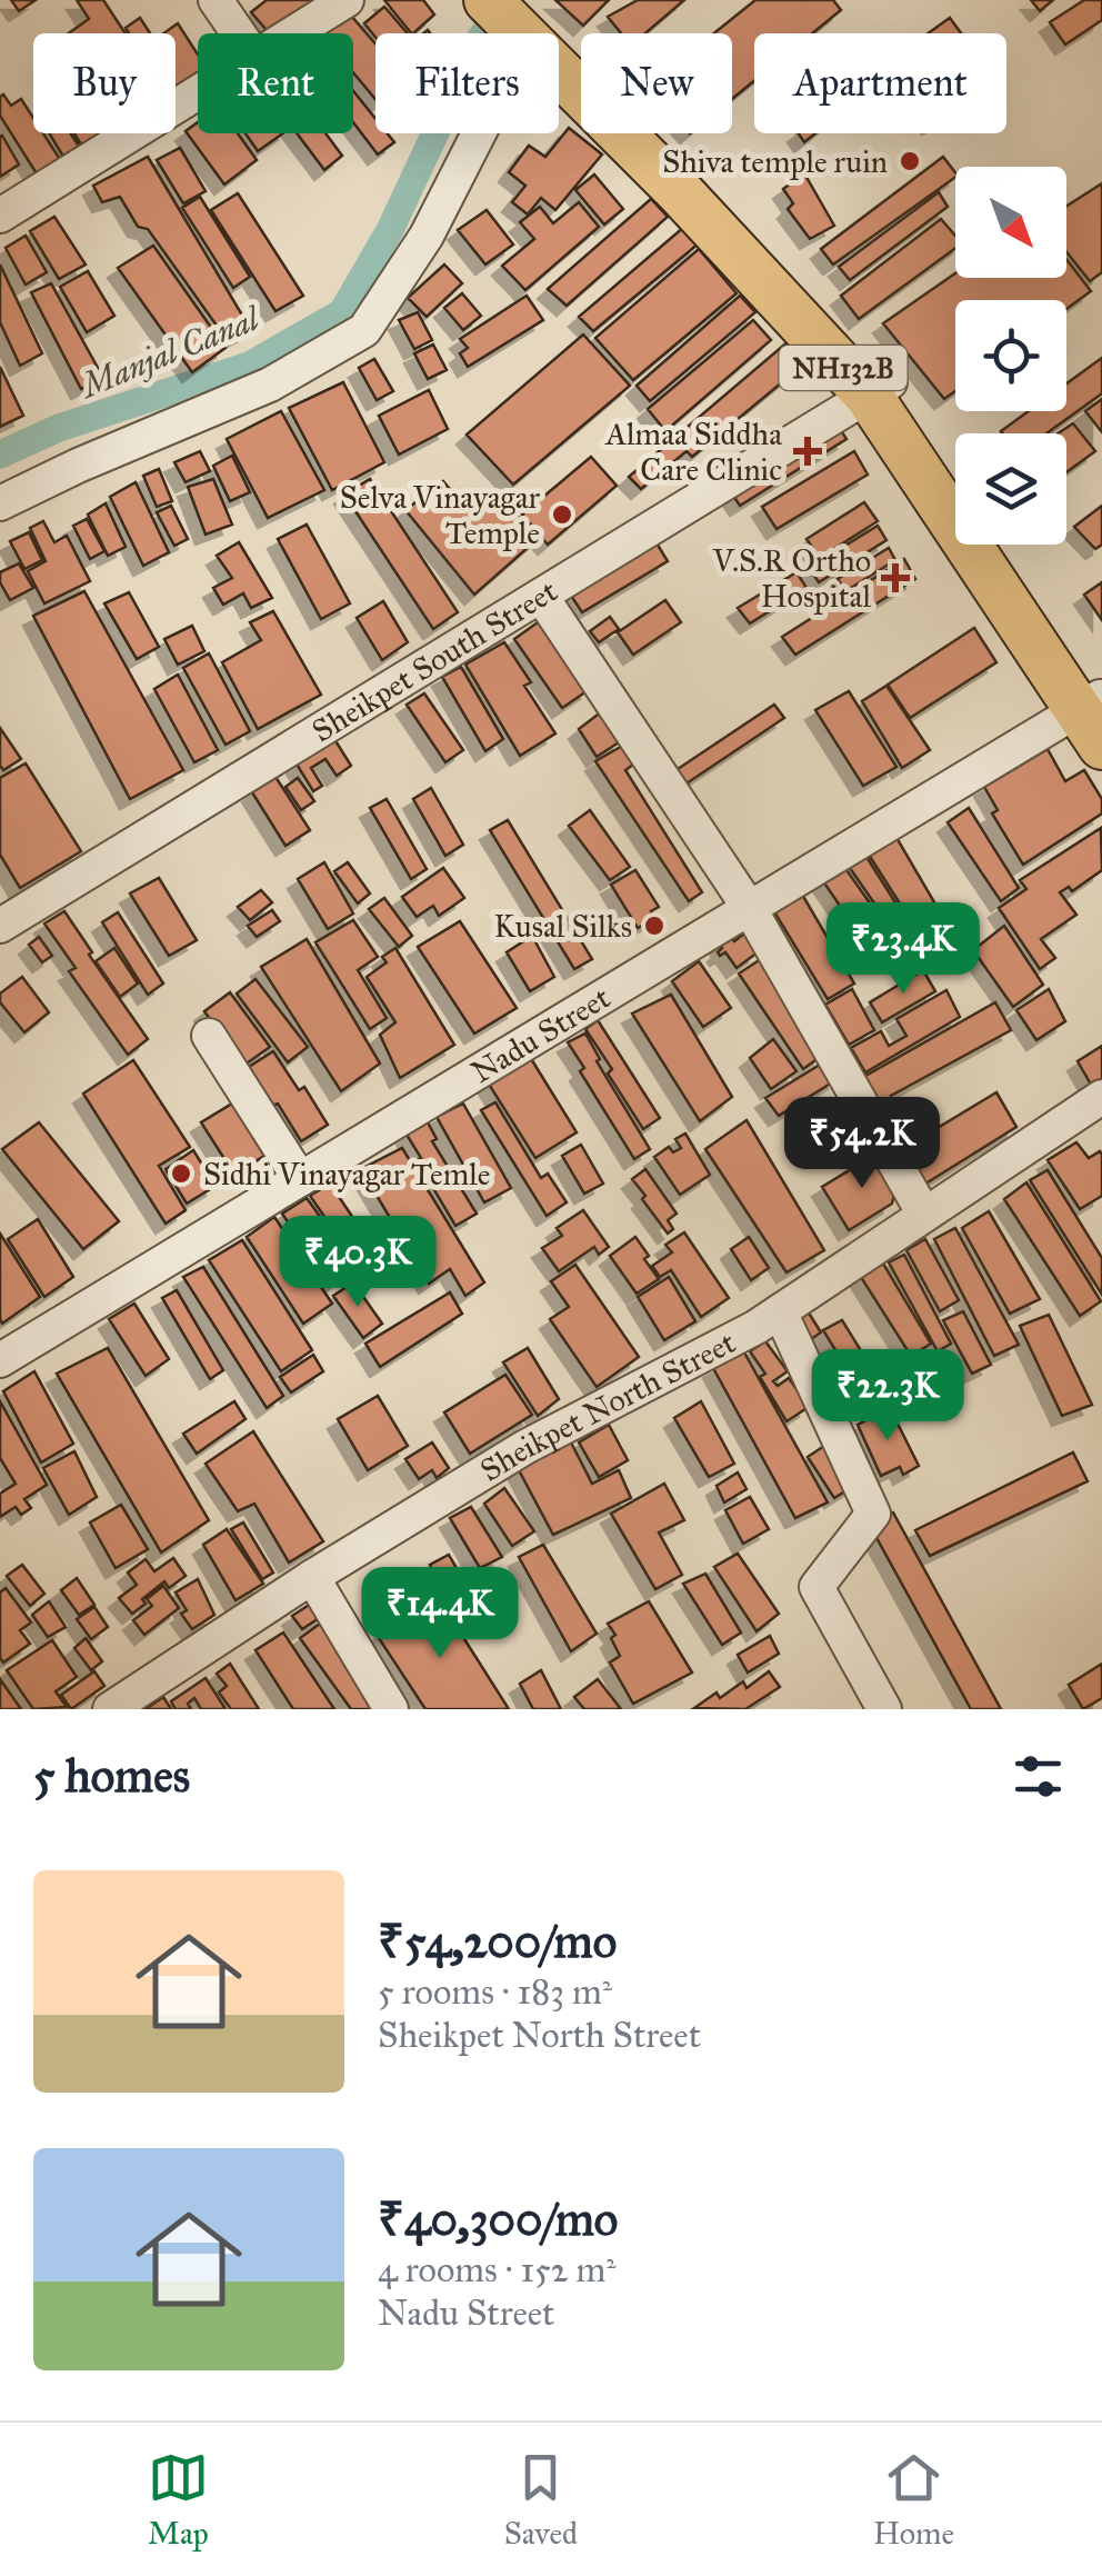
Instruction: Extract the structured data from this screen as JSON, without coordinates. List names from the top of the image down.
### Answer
{
  "streets": {
    "highway": ["NH132B"],
    "street": ["Sheikpet South Street", "Nadu Street", "Sheikpet North Street"]
  },
  "crossings": [
    ["NH132B", "Sheikpet South Street"],
    ["NH132B", "Nadu Street"]
  ],
  "water": ["Manjal Canal"],
  "places": {
    "other": [
      "Shiva temple ruin",
      "Selva Vinayagar Temple",
      "Kusal Silks",
      "Sidhi Vinayagar Temle"
    ],
    "health": ["Almaa Siddha Care Clinic", "V.S.R Ortho Hospital"]
  },
  "north": "bottom right",
  "page": {
    "chip": [
      "Buy",
      "Rent",
      "Filters",
      "New",
      "Apartment"
    ],
    "price": [
      "₹23.4K",
      "₹54.2K",
      "₹40.3K",
      "₹22.3K",
      "₹14.4K"
    ],
    "heading": "5 homes",
    "list": [
      {
        "name": "₹54,200/mo",
        "note": "5 rooms · 183 m² · Sheikpet North Street"
      },
      {
        "name": "₹40,300/mo",
        "note": "4 rooms · 152 m² · Nadu Street"
      }
    ],
    "tabs": ["Map", "Saved", "Home"]
  }
}
